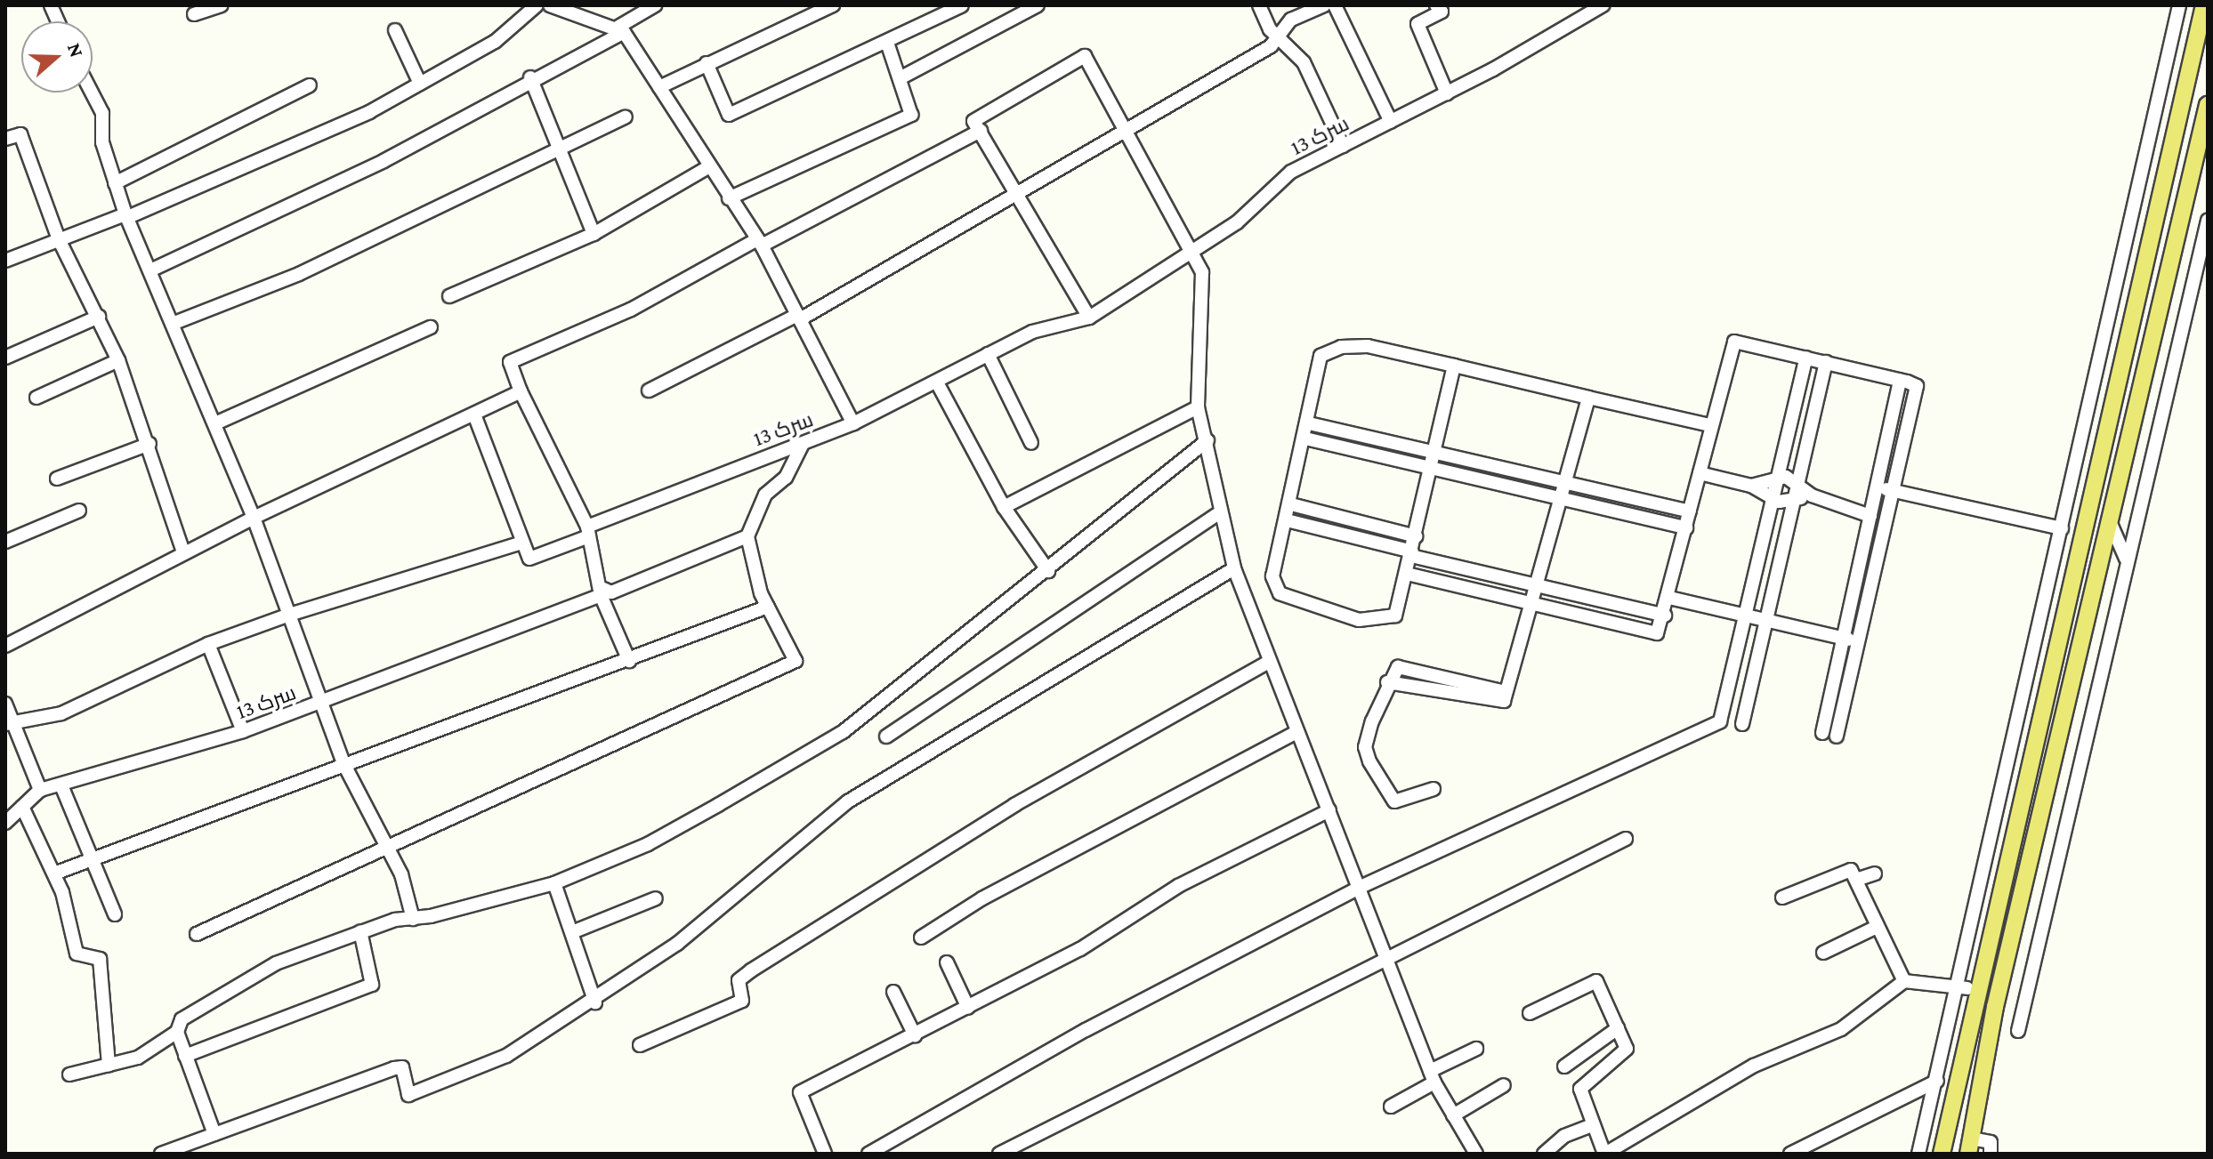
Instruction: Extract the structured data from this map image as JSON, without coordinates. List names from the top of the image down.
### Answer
{
  "streets": {
    "street": ["سرک 13"]
  },
  "north": "right"
}
